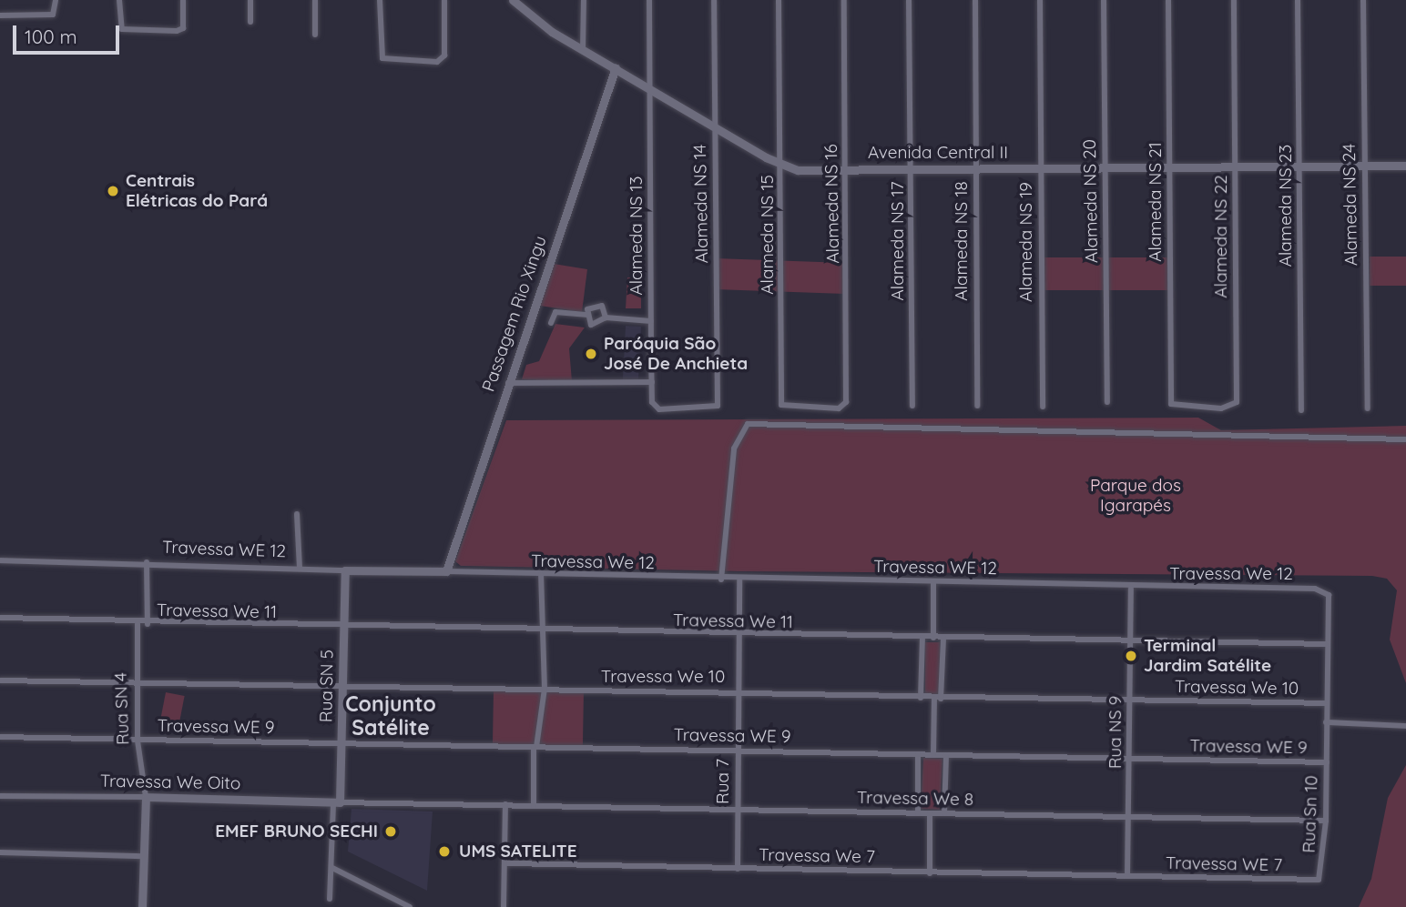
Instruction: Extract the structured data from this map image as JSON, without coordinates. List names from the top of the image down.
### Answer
{
  "streets": {
    "main road": [
      "Avenida Central II",
      "Passagem Rio Xingu",
      "Travessa WE 12",
      "Rua SN 5",
      "Rua SN 4",
      "Travessa We Oito"
    ],
    "street": [
      "Alameda NS 20",
      "Alameda NS 21",
      "Alameda NS 14",
      "Alameda NS 16",
      "Alameda NS 24",
      "Alameda NS 23",
      "Alameda NS 15",
      "Alameda NS 13",
      "Alameda NS 22",
      "Alameda NS 17",
      "Alameda NS 18",
      "Alameda NS 19",
      "Travessa We 12",
      "Travessa We 11",
      "Travessa We 10",
      "Travessa WE 9",
      "Rua NS 9",
      "Rua 7",
      "Travessa We 8",
      "Rua Sn 10",
      "Travessa We 7",
      "Travessa WE 7"
    ]
  },
  "crossings": [
    ["Avenida Central II", "Alameda NS 20"],
    ["Avenida Central II", "Alameda NS 21"],
    ["Avenida Central II", "Alameda NS 14"],
    ["Avenida Central II", "Alameda NS 16"],
    ["Avenida Central II", "Alameda NS 24"],
    ["Avenida Central II", "Alameda NS 23"],
    ["Avenida Central II", "Alameda NS 15"],
    ["Avenida Central II", "Alameda NS 13"],
    ["Avenida Central II", "Alameda NS 22"],
    ["Avenida Central II", "Alameda NS 17"],
    ["Avenida Central II", "Alameda NS 18"],
    ["Avenida Central II", "Alameda NS 19"],
    ["Avenida Central II", "Passagem Rio Xingu"],
    ["Alameda NS 21", "Alameda NS 22"],
    ["Alameda NS 14", "Alameda NS 13"],
    ["Alameda NS 16", "Alameda NS 15"],
    ["Passagem Rio Xingu", "Travessa WE 12"],
    ["Passagem Rio Xingu", "Travessa We 12"],
    ["Travessa WE 12", "Travessa We 12"],
    ["Travessa WE 12", "Rua SN 5"],
    ["Travessa WE 12", "Rua NS 9"],
    ["Travessa WE 12", "Rua 7"],
    ["Travessa We 12", "Rua NS 9"],
    ["Travessa We 12", "Rua 7"],
    ["Travessa We 12", "Rua Sn 10"],
    ["Travessa We 11", "Rua SN 5"],
    ["Travessa We 11", "Rua SN 4"],
    ["Travessa We 11", "Rua NS 9"],
    ["Travessa We 11", "Rua 7"],
    ["Travessa We 11", "Rua Sn 10"],
    ["Travessa We 10", "Rua SN 5"],
    ["Travessa We 10", "Rua SN 4"],
    ["Travessa We 10", "Rua NS 9"],
    ["Travessa We 10", "Rua 7"],
    ["Travessa We 10", "Rua Sn 10"],
    ["Rua SN 5", "Travessa WE 9"],
    ["Rua SN 5", "Travessa We Oito"],
    ["Rua SN 4", "Travessa WE 9"],
    ["Rua SN 4", "Travessa We Oito"],
    ["Travessa WE 9", "Rua NS 9"],
    ["Travessa WE 9", "Rua 7"],
    ["Travessa WE 9", "Rua Sn 10"],
    ["Rua NS 9", "Travessa We 8"],
    ["Rua NS 9", "Travessa We 7"],
    ["Rua NS 9", "Travessa WE 7"],
    ["Rua 7", "Travessa We 8"],
    ["Rua 7", "Travessa We 7"],
    ["Travessa We 8", "Rua Sn 10"],
    ["Rua Sn 10", "Travessa WE 7"],
    ["Travessa We 7", "Travessa WE 7"]
  ],
  "districts": ["Conjunto Satélite"],
  "parks": ["Parque dos Igarapés"],
  "places": [
    "Centrais Elétricas do Pará",
    "Paróquia São José De Anchieta",
    "Terminal Jardim Satélite",
    "EMEF BRUNO SECHI",
    "UMS SATELITE"
  ],
  "scale_bar": "100 m"
}
